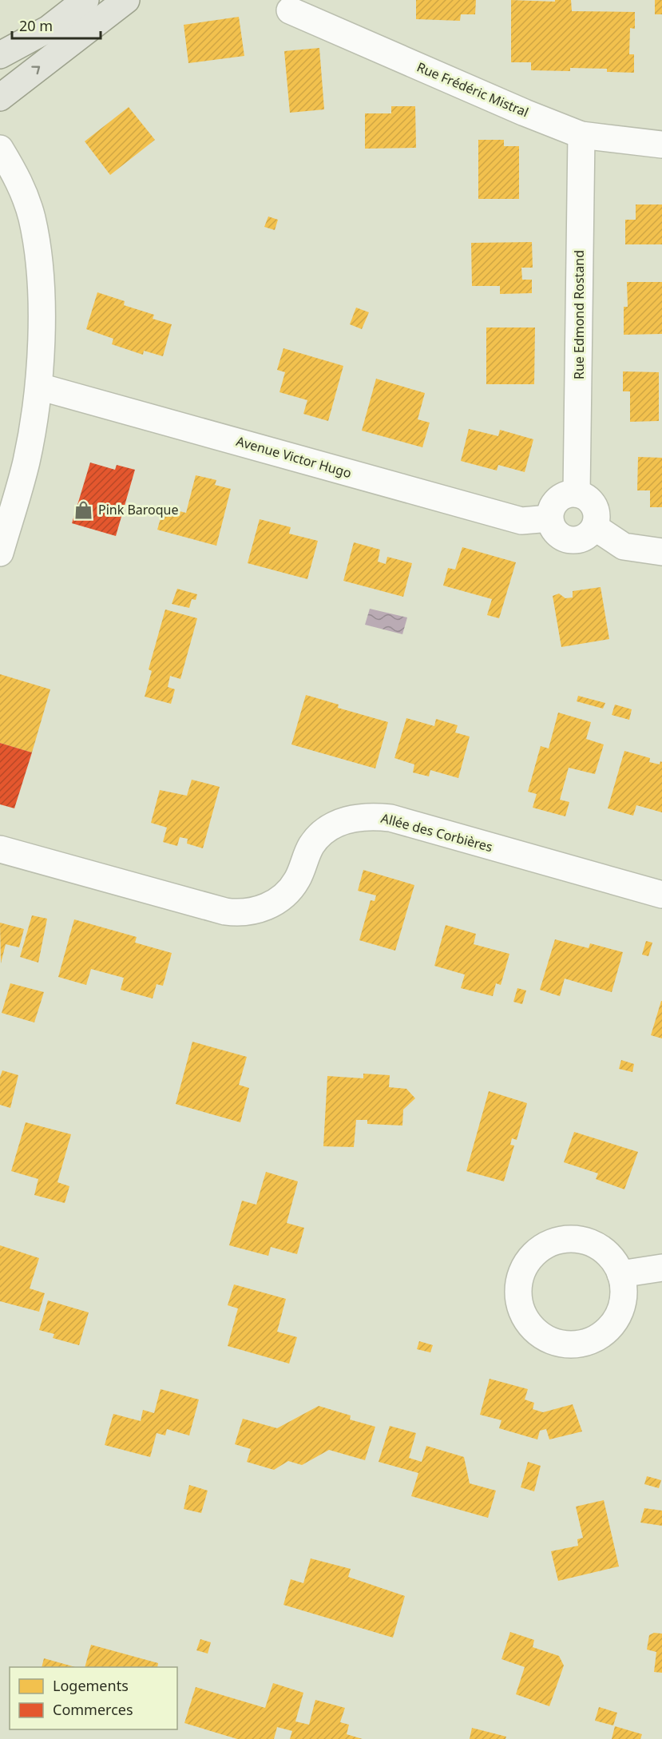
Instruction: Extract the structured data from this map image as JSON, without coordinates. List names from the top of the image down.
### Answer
{
  "streets": {
    "street": [
      "Rue Frédéric Mistral",
      "Rue Edmond Rostand",
      "Avenue Victor Hugo",
      "Allée des Corbières"
    ]
  },
  "crossings": [
    ["Rue Frédéric Mistral", "Rue Edmond Rostand"],
    ["Rue Edmond Rostand", "Avenue Victor Hugo"]
  ],
  "places": {
    "shop": ["Pink Baroque"]
  },
  "legend": ["Logements", "Commerces"],
  "scale_bar": "20 m"
}
